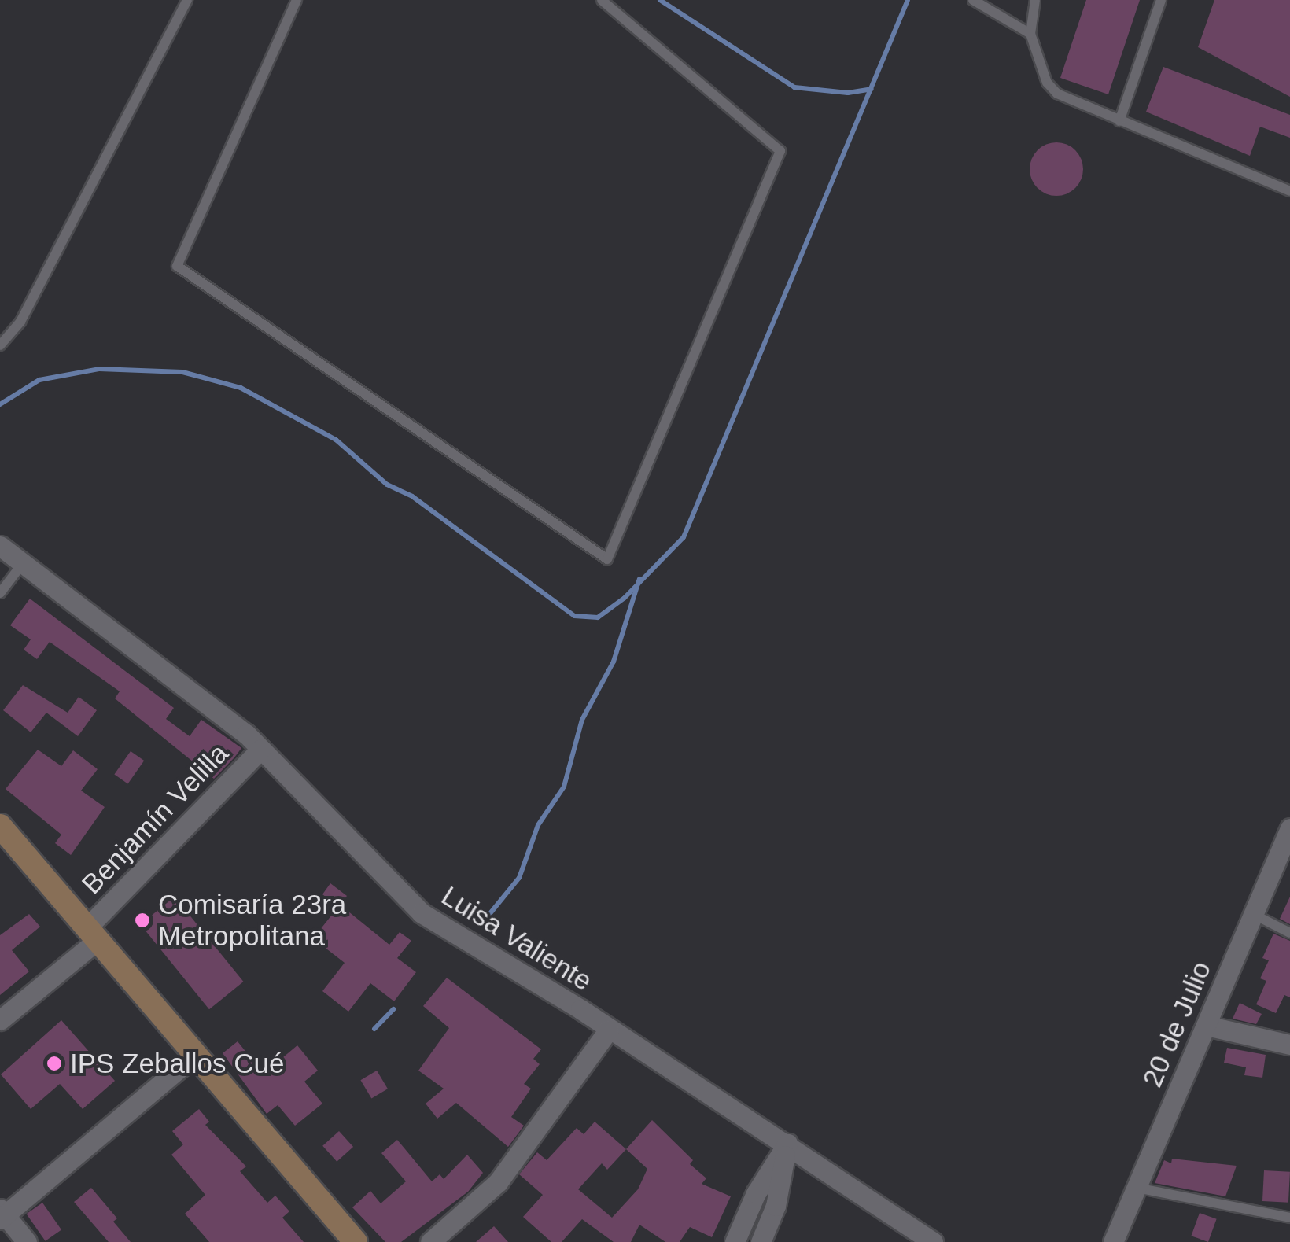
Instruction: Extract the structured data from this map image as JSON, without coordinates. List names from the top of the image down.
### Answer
{
  "streets": {
    "street": ["Benjamín Velilla", "Luisa Valiente", "20 de Julio"]
  },
  "crossings": [
    ["Benjamín Velilla", "Luisa Valiente"]
  ],
  "places": ["Comisaría 23ra Metropolitana", "IPS Zeballos Cué"]
}
